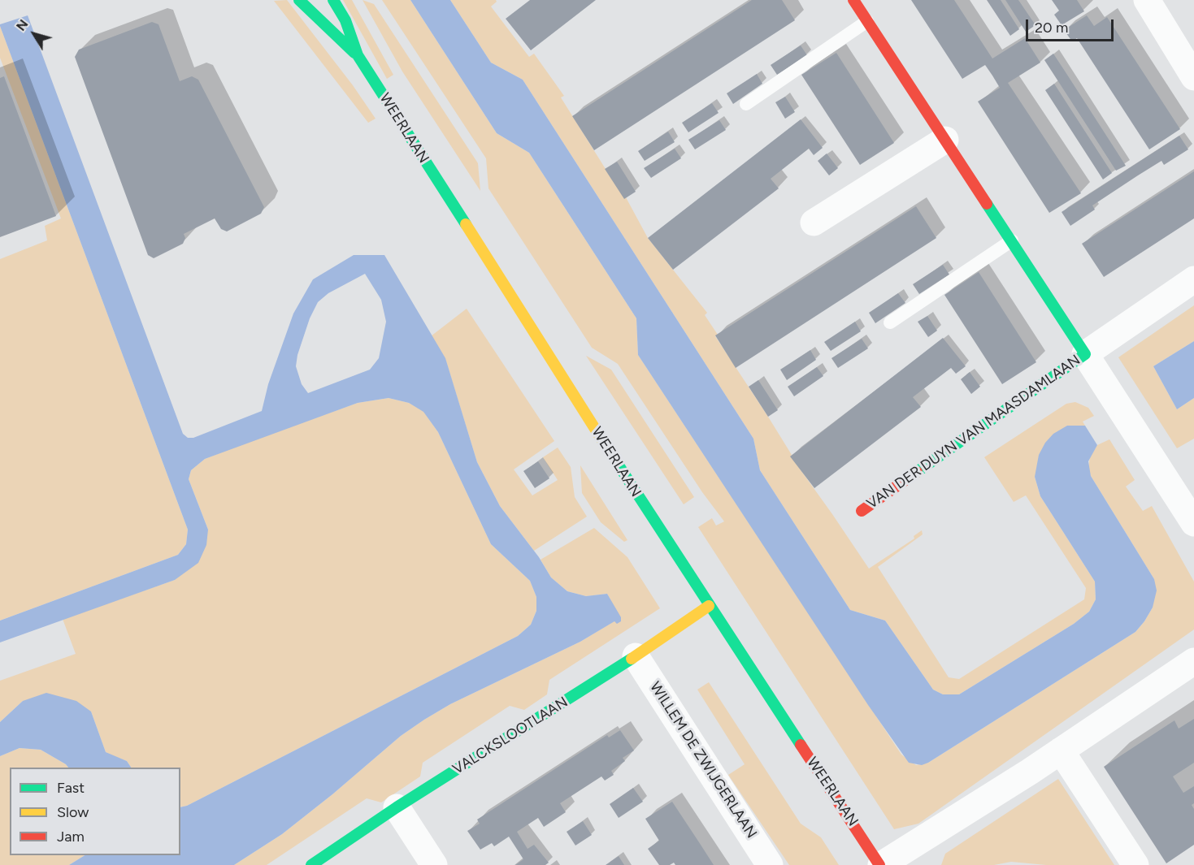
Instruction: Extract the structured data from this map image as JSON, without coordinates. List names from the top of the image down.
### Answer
{
  "streets": {
    "main road": ["WEERLAAN", "VAN DER DUYN VAN MAASDAMLAAN", "VALCKSLOOTLAAN"],
    "street": ["WILLEM DE ZWIJGERLAAN"]
  },
  "crossings": [
    ["WEERLAAN", "VALCKSLOOTLAAN"],
    ["VALCKSLOOTLAAN", "WILLEM DE ZWIJGERLAAN"]
  ],
  "legend": ["Fast", "Slow", "Jam"],
  "scale_bar": "20 m",
  "north": "top left"
}
